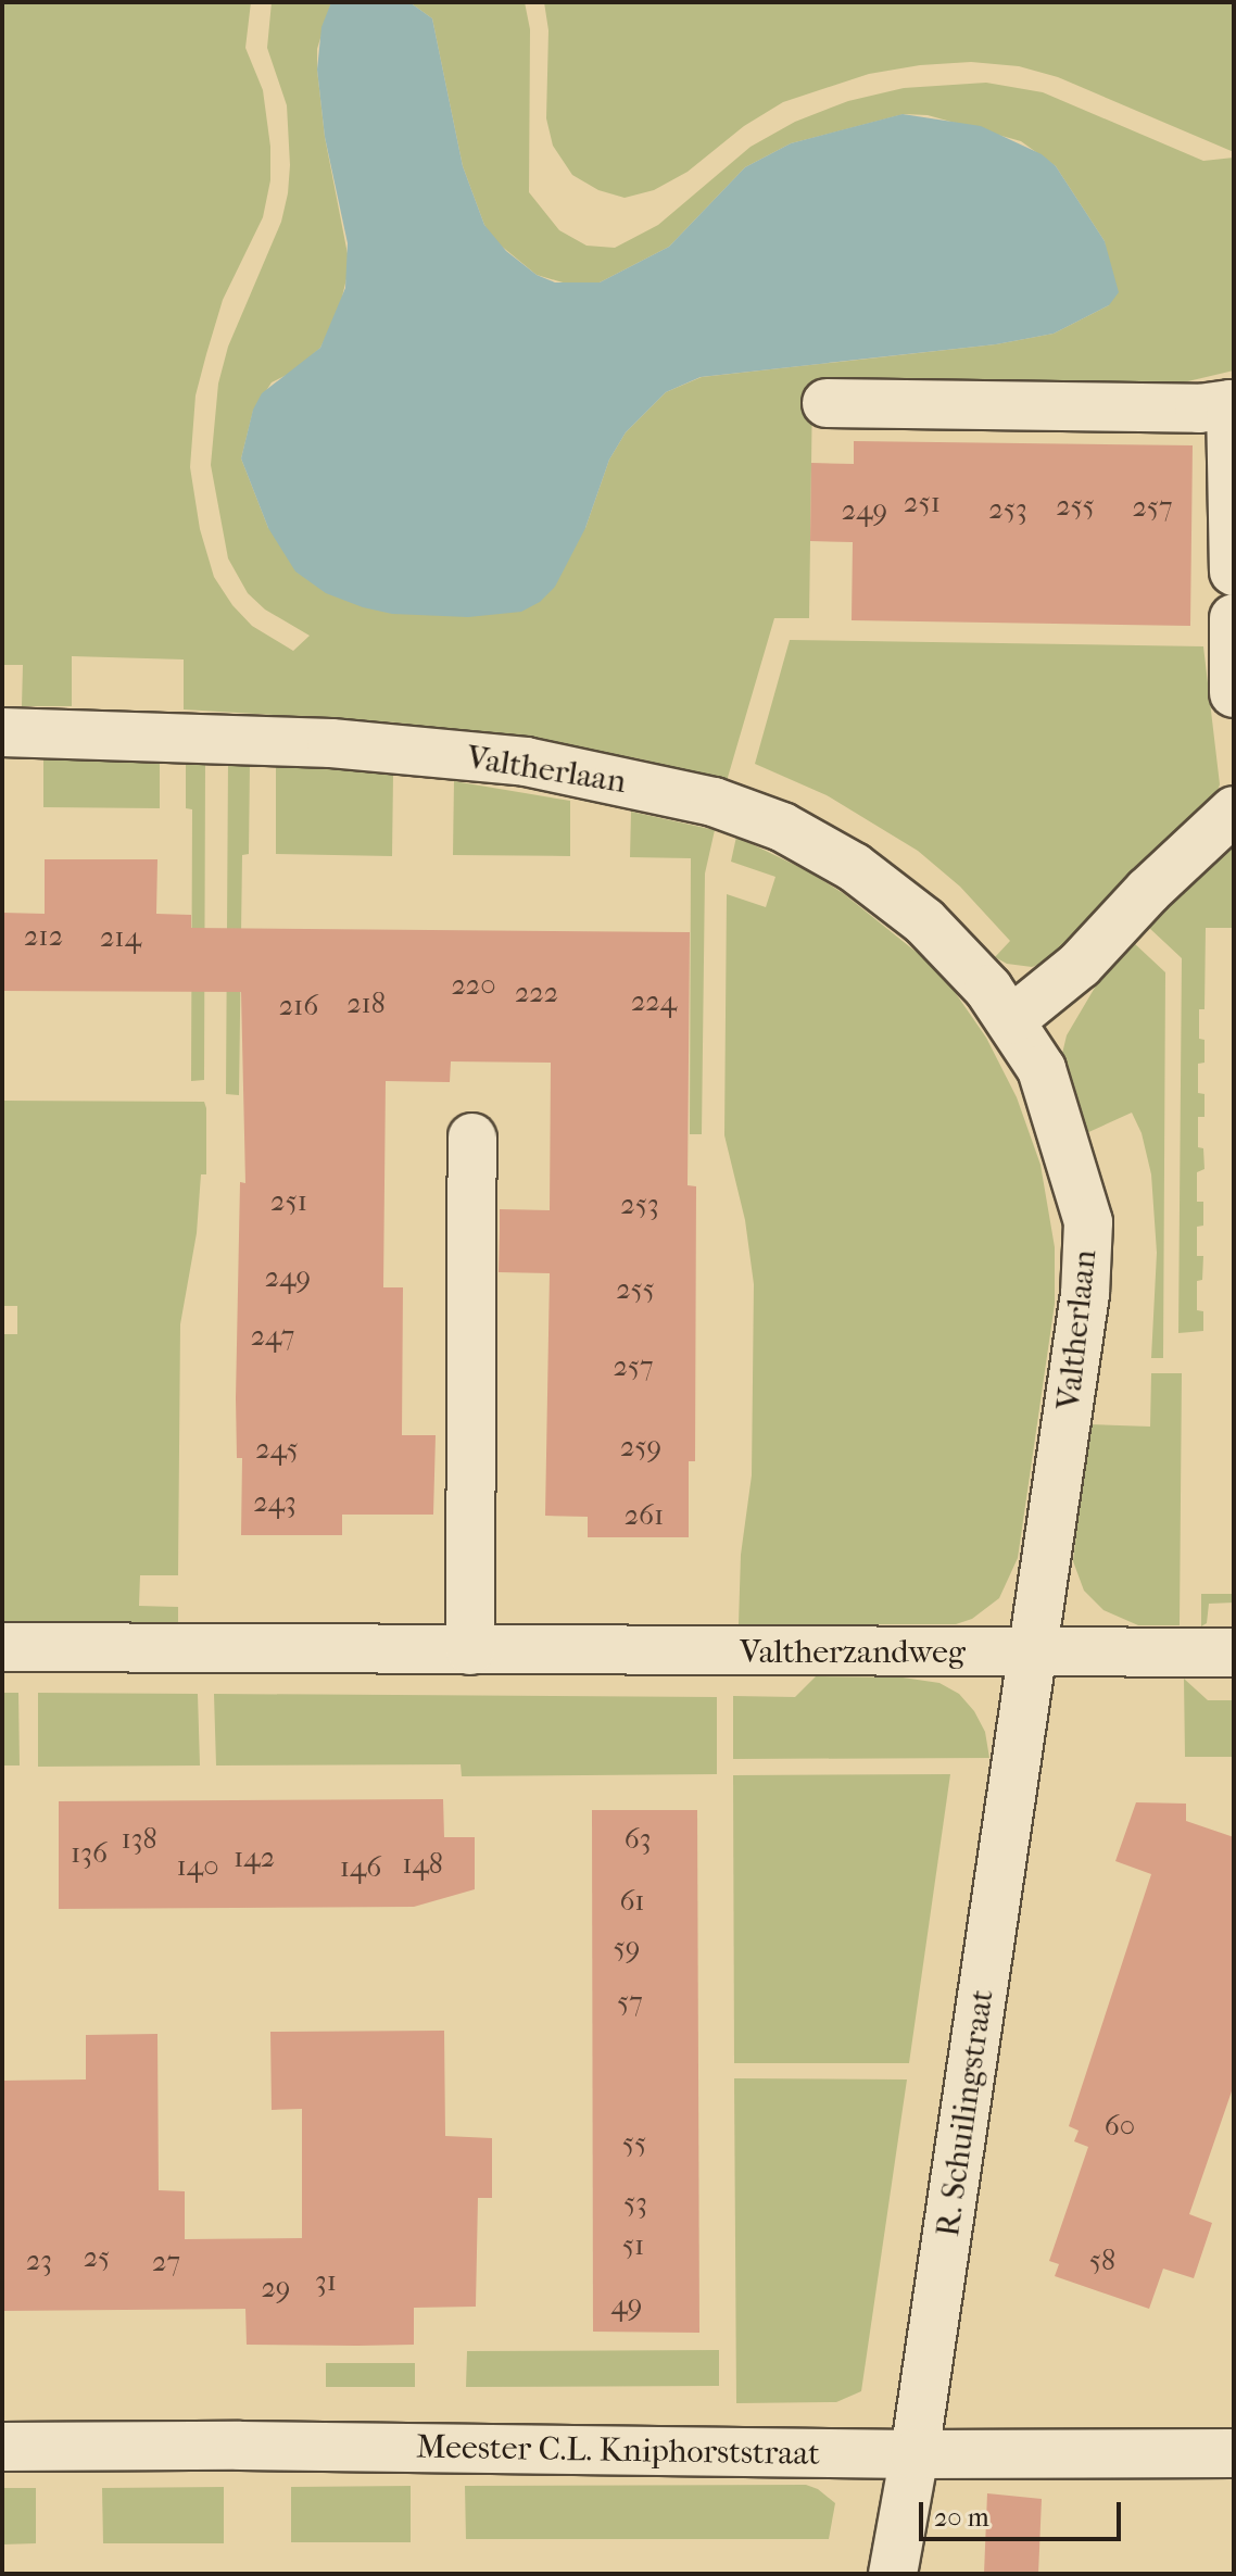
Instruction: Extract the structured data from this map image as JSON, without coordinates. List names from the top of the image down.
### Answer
{
  "streets": {
    "street": [
      "Valtherlaan",
      "Valtherzandweg",
      "R. Schuilingstraat",
      "Meester C.L. Kniphorststraat"
    ]
  },
  "crossings": [
    ["Valtherlaan", "Valtherzandweg"],
    ["Valtherlaan", "R. Schuilingstraat"],
    ["Valtherzandweg", "R. Schuilingstraat"],
    ["R. Schuilingstraat", "Meester C.L. Kniphorststraat"]
  ],
  "house_numbers": [
    "251",
    "255",
    "257",
    "253",
    "249",
    "212",
    "214",
    "220",
    "222",
    "224",
    "218",
    "216",
    "251",
    "253",
    "249",
    "255",
    "247",
    "257",
    "259",
    "245",
    "243",
    "261",
    "138",
    "63",
    "136",
    "142",
    "148",
    "140",
    "146",
    "61",
    "59",
    "57",
    "60",
    "55",
    "53",
    "51",
    "25",
    "23",
    "58",
    "27",
    "31",
    "29",
    "49"
  ],
  "scale_bar": "20 m"
}
